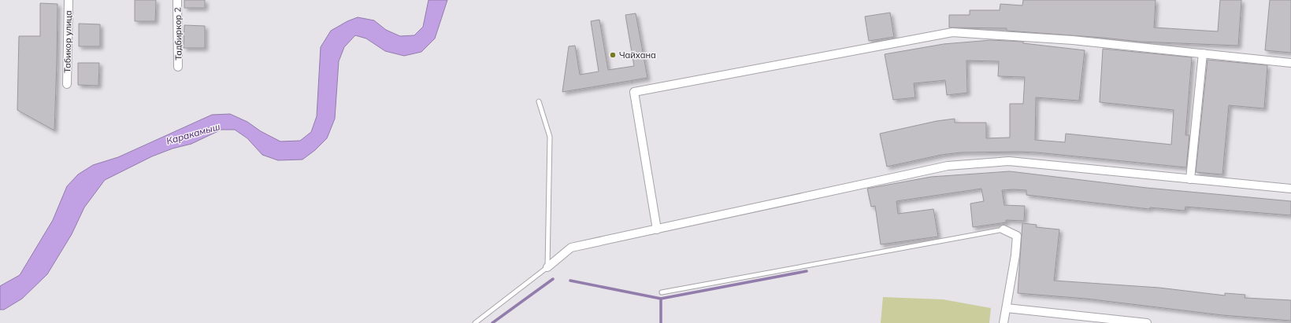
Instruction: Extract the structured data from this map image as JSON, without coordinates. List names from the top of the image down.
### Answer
{
  "streets": {
    "street": ["Тадбиркор 2", "Табикор улица"]
  },
  "water": ["Каракамыш"],
  "places": ["Чайхана"]
}
